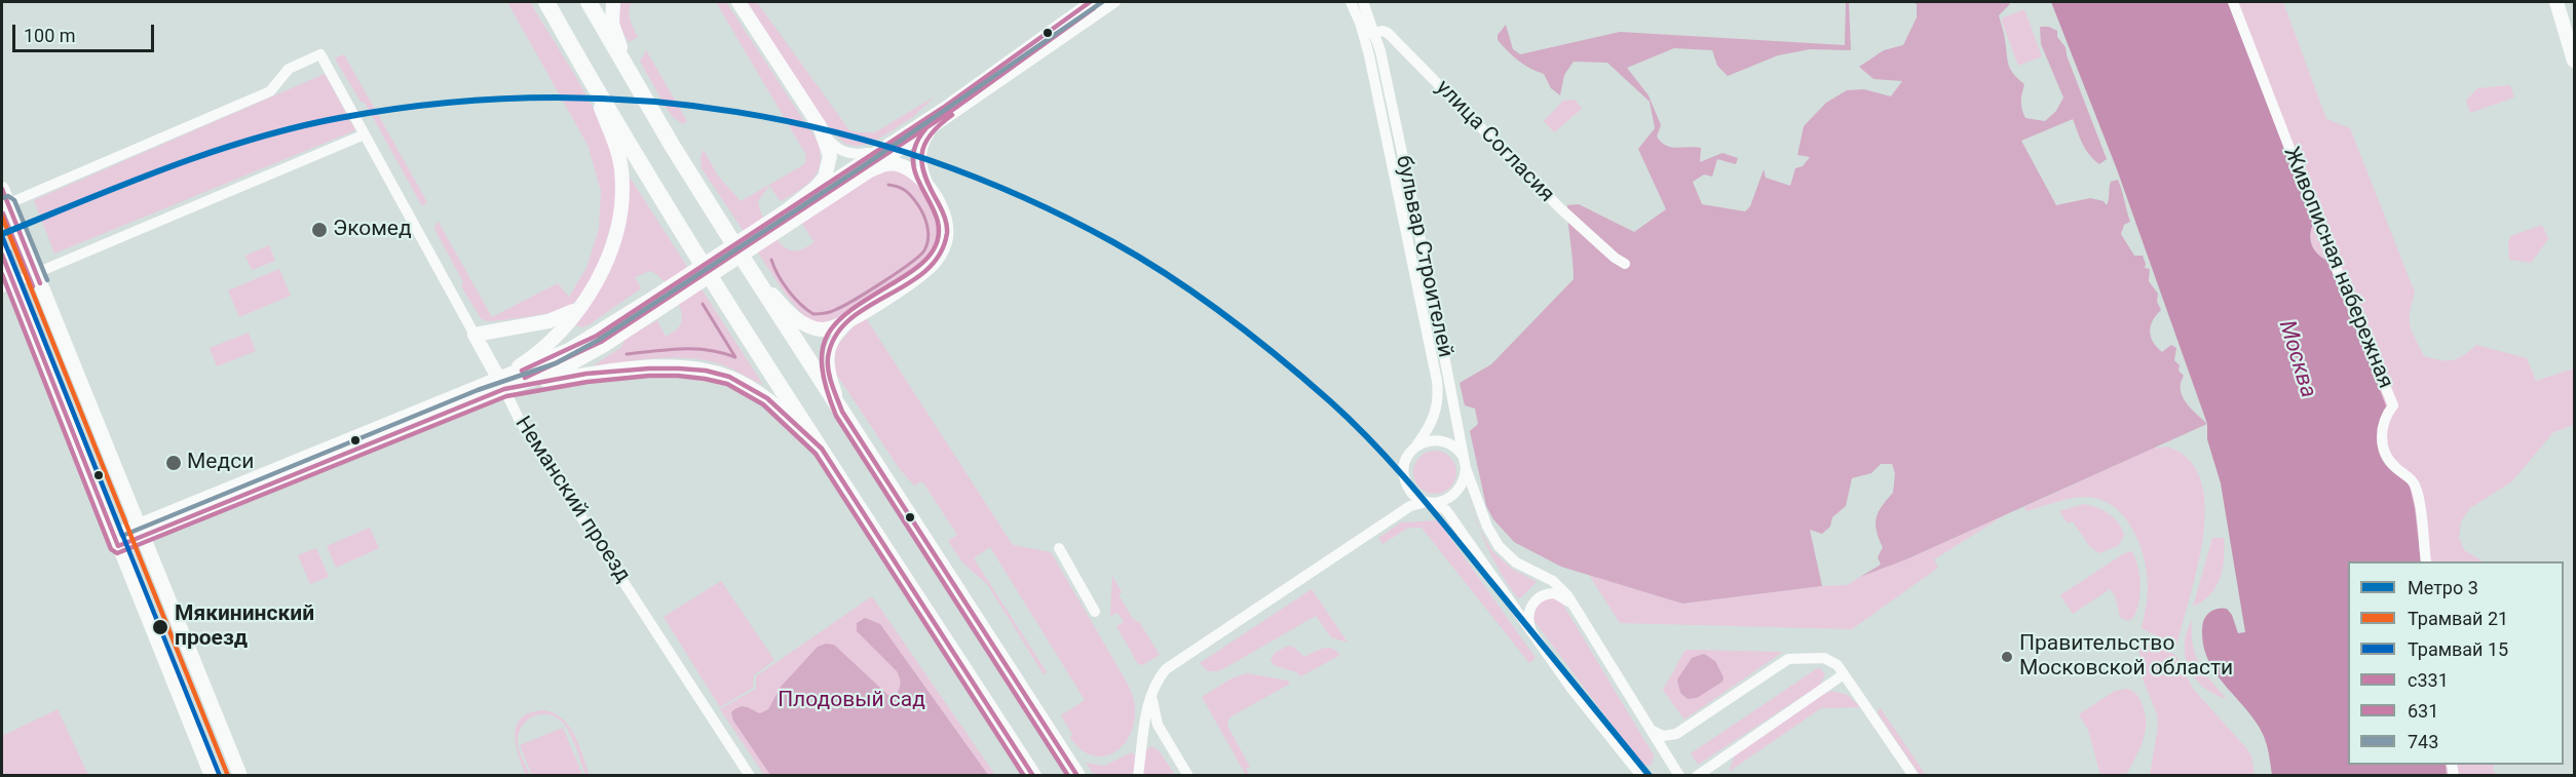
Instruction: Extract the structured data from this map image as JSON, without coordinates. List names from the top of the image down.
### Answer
{
  "streets": {
    "main road": ["Неманский проезд"],
    "street": ["улица Согласия", "бульвар Строителей", "Живописная набережная"]
  },
  "crossings": [
    ["улица Согласия", "бульвар Строителей"]
  ],
  "water": ["Москва"],
  "parks": ["Плодовый сад"],
  "places": [
    "Экомед",
    "Медси",
    "Мякининский проезд",
    "Правительство Московской области"
  ],
  "lines": [
    "transit line с331",
    "transit line 743",
    "transit line 631",
    "metro line 3",
    "tram line 21",
    "tram line 15"
  ],
  "legend": [
    "Метро 3",
    "Трамвай 21",
    "Трамвай 15",
    "с331",
    "631",
    "743"
  ],
  "scale_bar": "100 m"
}
